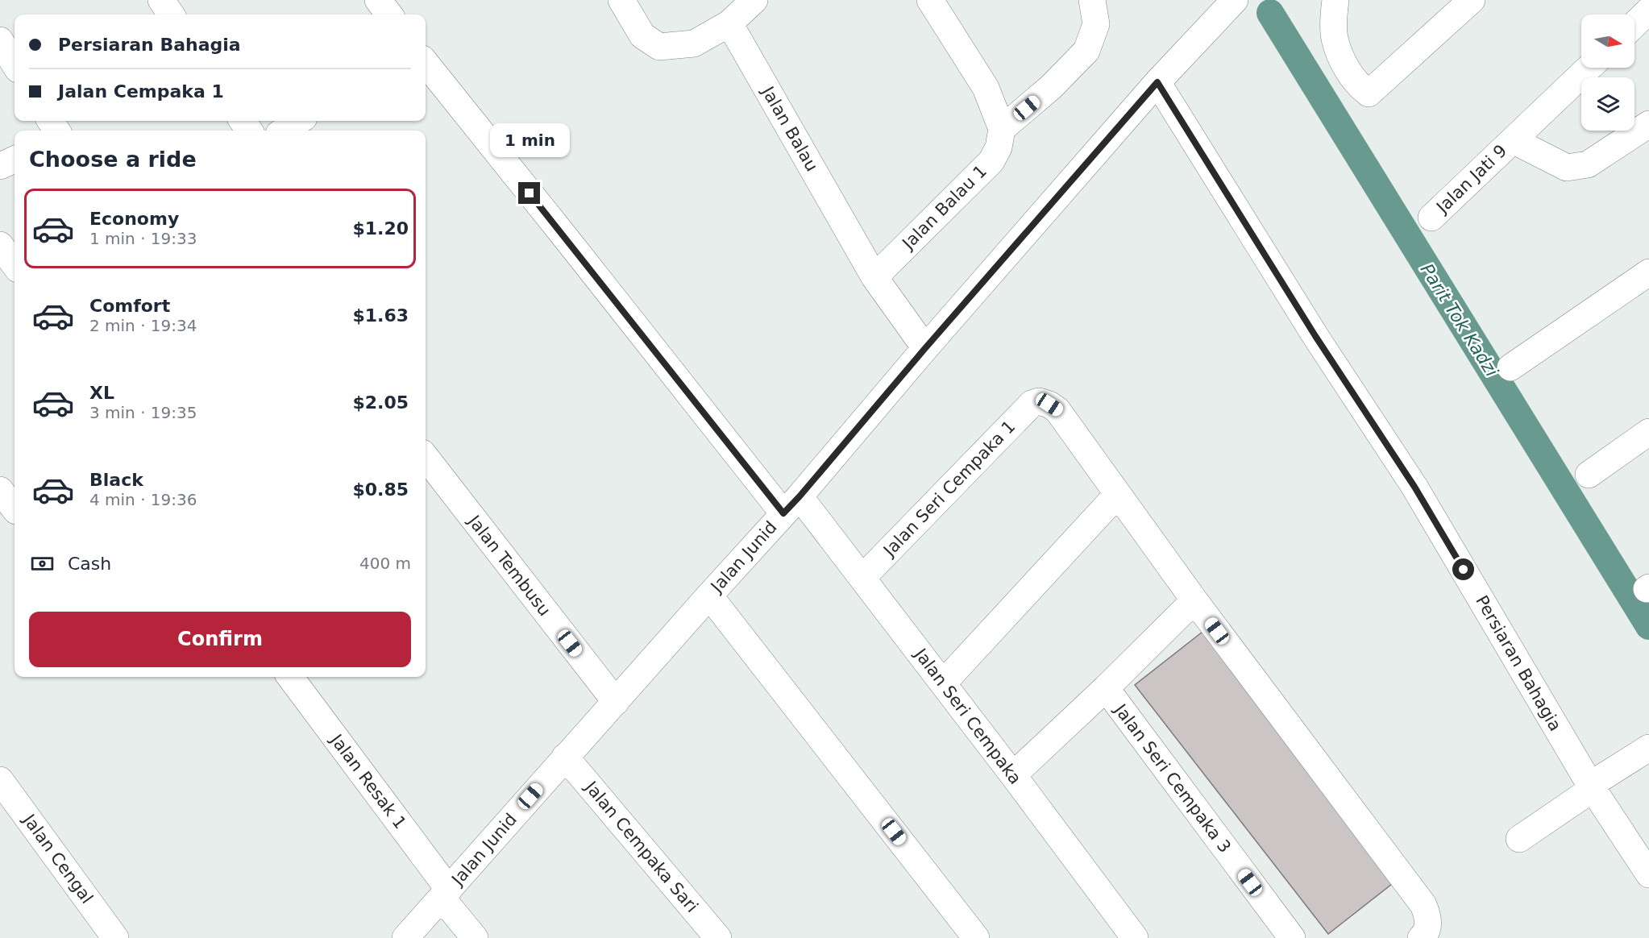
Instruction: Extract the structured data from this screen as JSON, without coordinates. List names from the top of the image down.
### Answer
{
  "streets": {
    "street": [
      "Jalan Balau",
      "Jalan Jati 9",
      "Jalan Balau 1",
      "Jalan Seri Cempaka 1",
      "Jalan Junid",
      "Jalan Tembusu",
      "Persiaran Bahagia",
      "Jalan Seri Cempaka",
      "Jalan Seri Cempaka 3",
      "Jalan Resak 1",
      "Jalan Cempaka Sari",
      "Jalan Cengal"
    ]
  },
  "crossings": [
    ["Jalan Balau", "Jalan Balau 1"],
    ["Jalan Balau", "Jalan Junid"],
    ["Jalan Seri Cempaka 1", "Jalan Seri Cempaka"],
    ["Jalan Junid", "Jalan Tembusu"],
    ["Jalan Junid", "Persiaran Bahagia"],
    ["Jalan Junid", "Jalan Seri Cempaka"],
    ["Jalan Junid", "Jalan Resak 1"],
    ["Jalan Junid", "Jalan Cempaka Sari"]
  ],
  "water": ["Parit Tok Kadzi"],
  "north": "right",
  "page": {
    "banner": ["Persiaran Bahagia", "Jalan Cempaka 1"],
    "bubble": "1 min",
    "heading": "Choose a ride",
    "list": [
      {
        "name": "Economy",
        "note": "1 min · 19:33",
        "value": "$1.20"
      },
      {
        "name": "Comfort",
        "note": "2 min · 19:34",
        "value": "$1.63"
      },
      {
        "name": "XL",
        "note": "3 min · 19:35",
        "value": "$2.05"
      },
      {
        "name": "Black",
        "note": "4 min · 19:36",
        "value": "$0.85"
      }
    ],
    "pay": ["Cash", "400 m"],
    "buttons": "Confirm"
  }
}
